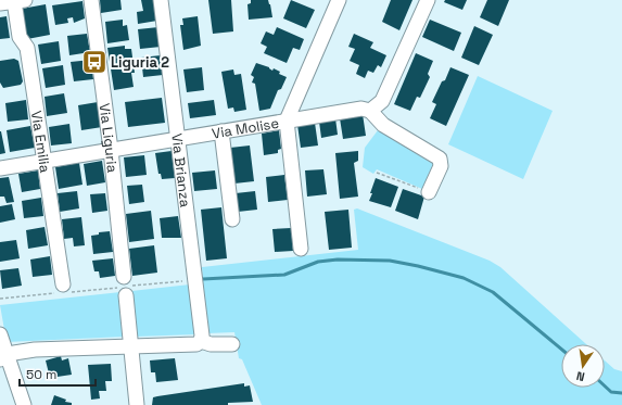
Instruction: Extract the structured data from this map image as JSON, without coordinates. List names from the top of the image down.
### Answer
{
  "streets": {
    "street": [
      "Via Molise",
      "Via Liguria",
      "Via Emilia",
      "Via Brianza"
    ]
  },
  "crossings": [
    ["Via Molise", "Via Liguria"],
    ["Via Molise", "Via Emilia"],
    ["Via Molise", "Via Brianza"]
  ],
  "places": {
    "bus stop": ["Liguria 2"]
  },
  "scale_bar": "50 m",
  "north": "bottom"
}
